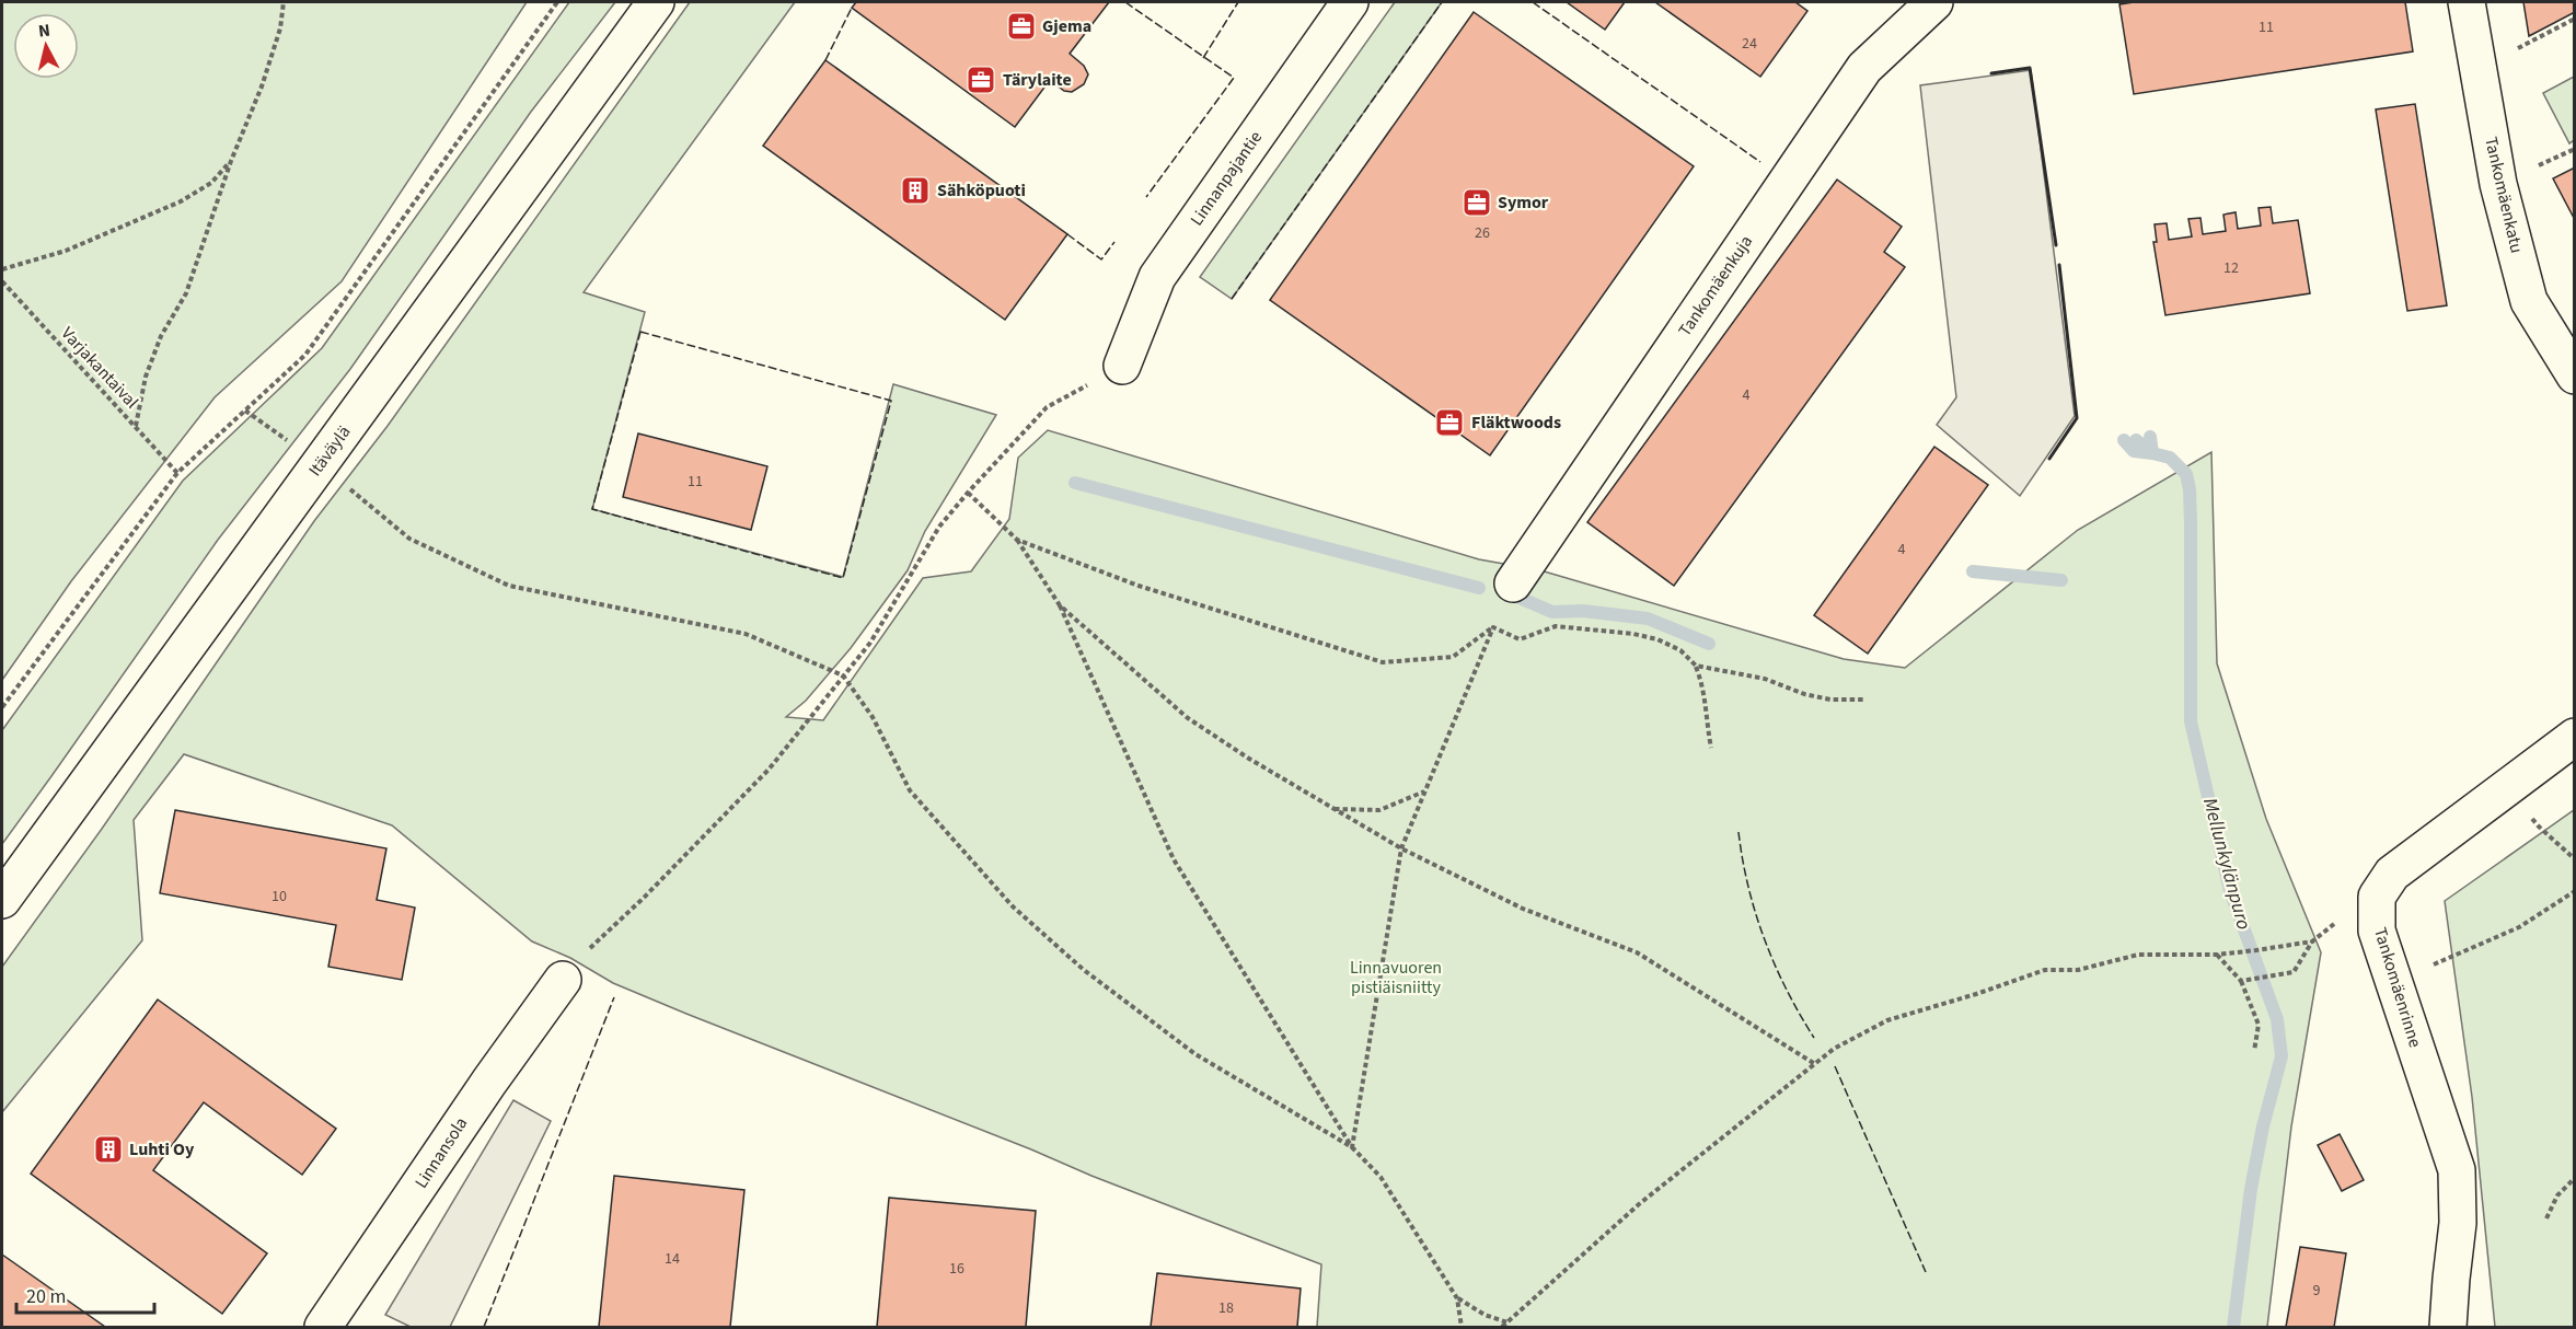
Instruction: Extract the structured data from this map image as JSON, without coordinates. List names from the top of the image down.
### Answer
{
  "streets": {
    "street": [
      "Linnanpajantie",
      "Tankomäenkatu",
      "Tankomäenkuja",
      "Itäväylä",
      "Tankomäenrinne",
      "Linnansola"
    ],
    "path": ["Varjakantaival"]
  },
  "water": ["Mellunkylänpuro"],
  "parks": ["Linnavuoren pistiäisniitty"],
  "places": {
    "office": [
      "Gjema",
      "Tärylaite",
      "Symor",
      "Fläktwoods"
    ],
    "building": ["Sähköpuoti", "Luhti Oy"]
  },
  "house_numbers": [
    "11",
    "24",
    "26",
    "12",
    "4",
    "11",
    "4",
    "10",
    "14",
    "16",
    "9",
    "18"
  ],
  "scale_bar": "20 m",
  "north": "top"
}
